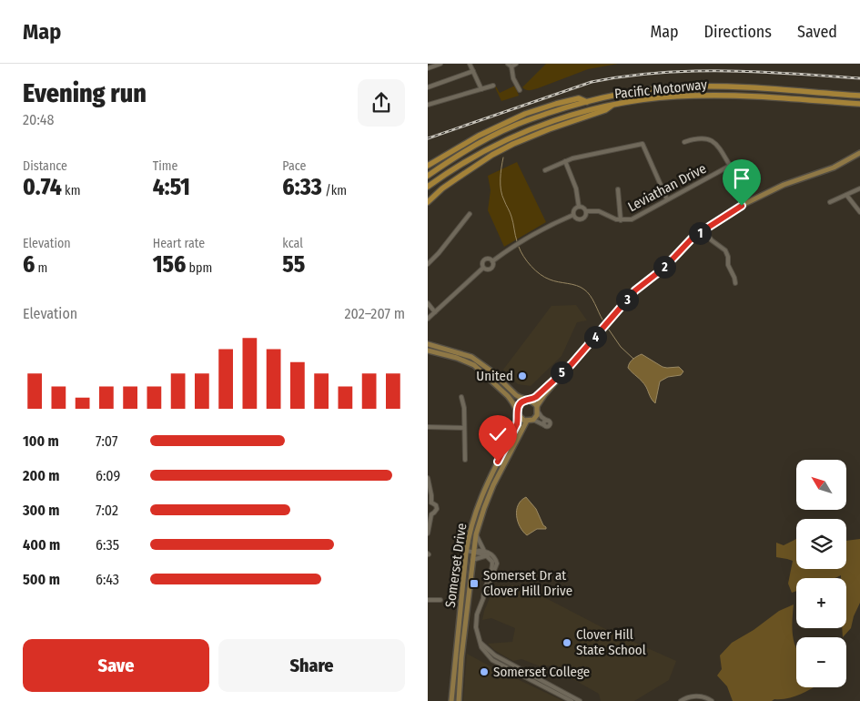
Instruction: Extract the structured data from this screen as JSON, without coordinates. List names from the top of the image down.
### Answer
{
  "streets": {
    "highway": ["Pacific Motorway"],
    "main road": ["Somerset Drive"],
    "street": ["Leviathan Drive"]
  },
  "places": {
    "other": ["United", "Clover Hill State School", "Somerset College"],
    "transit": ["Somerset Dr at Clover Hill Drive"]
  },
  "north": "top left",
  "page": {
    "header": "Map",
    "nav": ["Map", "Directions", "Saved"],
    "heading": ["Evening run", "20:48"],
    "stats": [
      ["Distance", "0.74 km"],
      ["Time", "4:51"],
      ["Pace", "6:33 /km"],
      ["Elevation", "6 m"],
      ["Heart rate", "156 bpm"],
      ["kcal", "55"]
    ],
    "pins": [
      "1",
      "2",
      "3",
      "4",
      "5"
    ],
    "chart": ["Elevation", "202–207 m"],
    "list": [
      {
        "name": "100 m",
        "note": "7:07"
      },
      {
        "name": "200 m",
        "note": "6:09"
      },
      {
        "name": "300 m",
        "note": "7:02"
      },
      {
        "name": "400 m",
        "note": "6:35"
      },
      {
        "name": "500 m",
        "note": "6:43"
      }
    ],
    "map_buttons": ["+", "−"],
    "buttons": ["Save", "Share"]
  }
}
